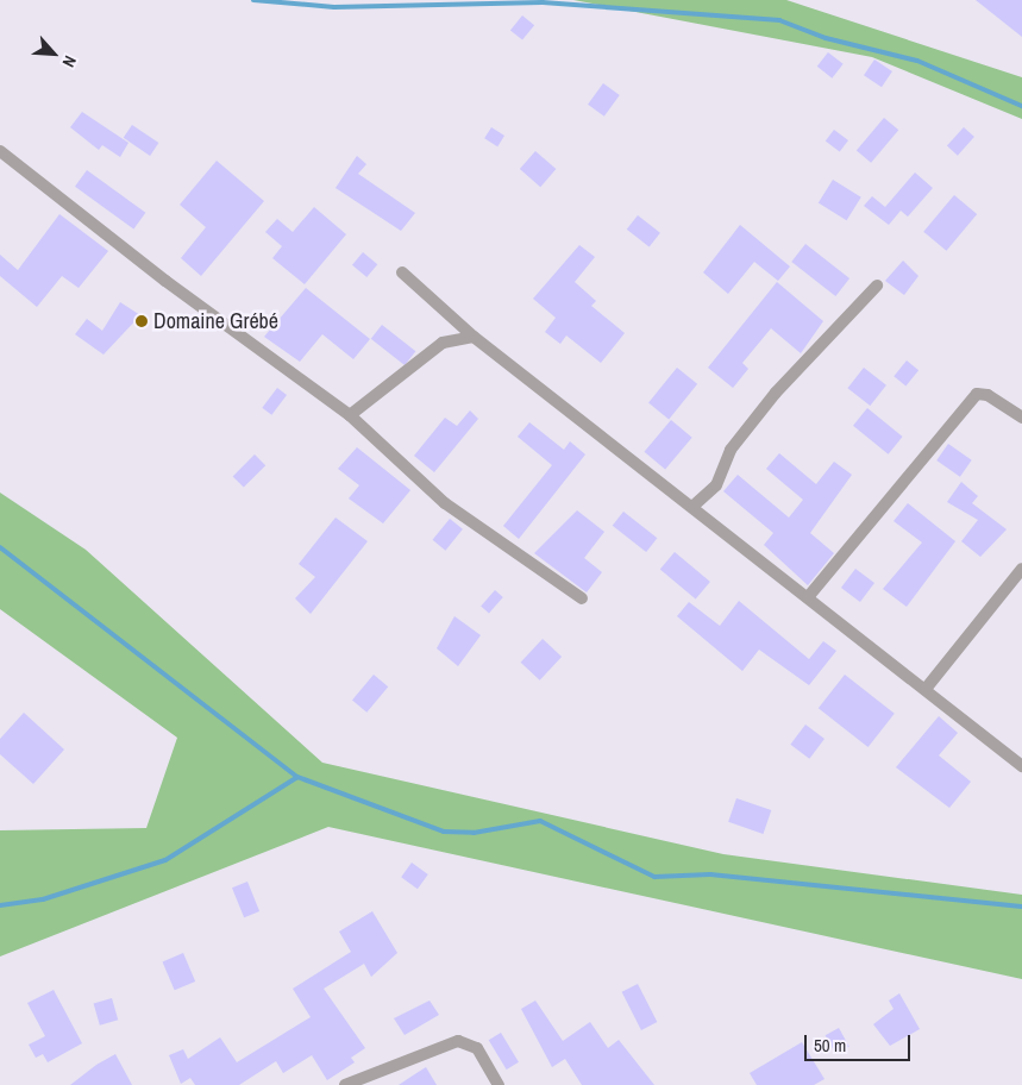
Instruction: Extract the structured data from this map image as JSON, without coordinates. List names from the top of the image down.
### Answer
{
  "places": ["Domaine Grébé"],
  "scale_bar": "50 m",
  "north": "bottom right"
}
